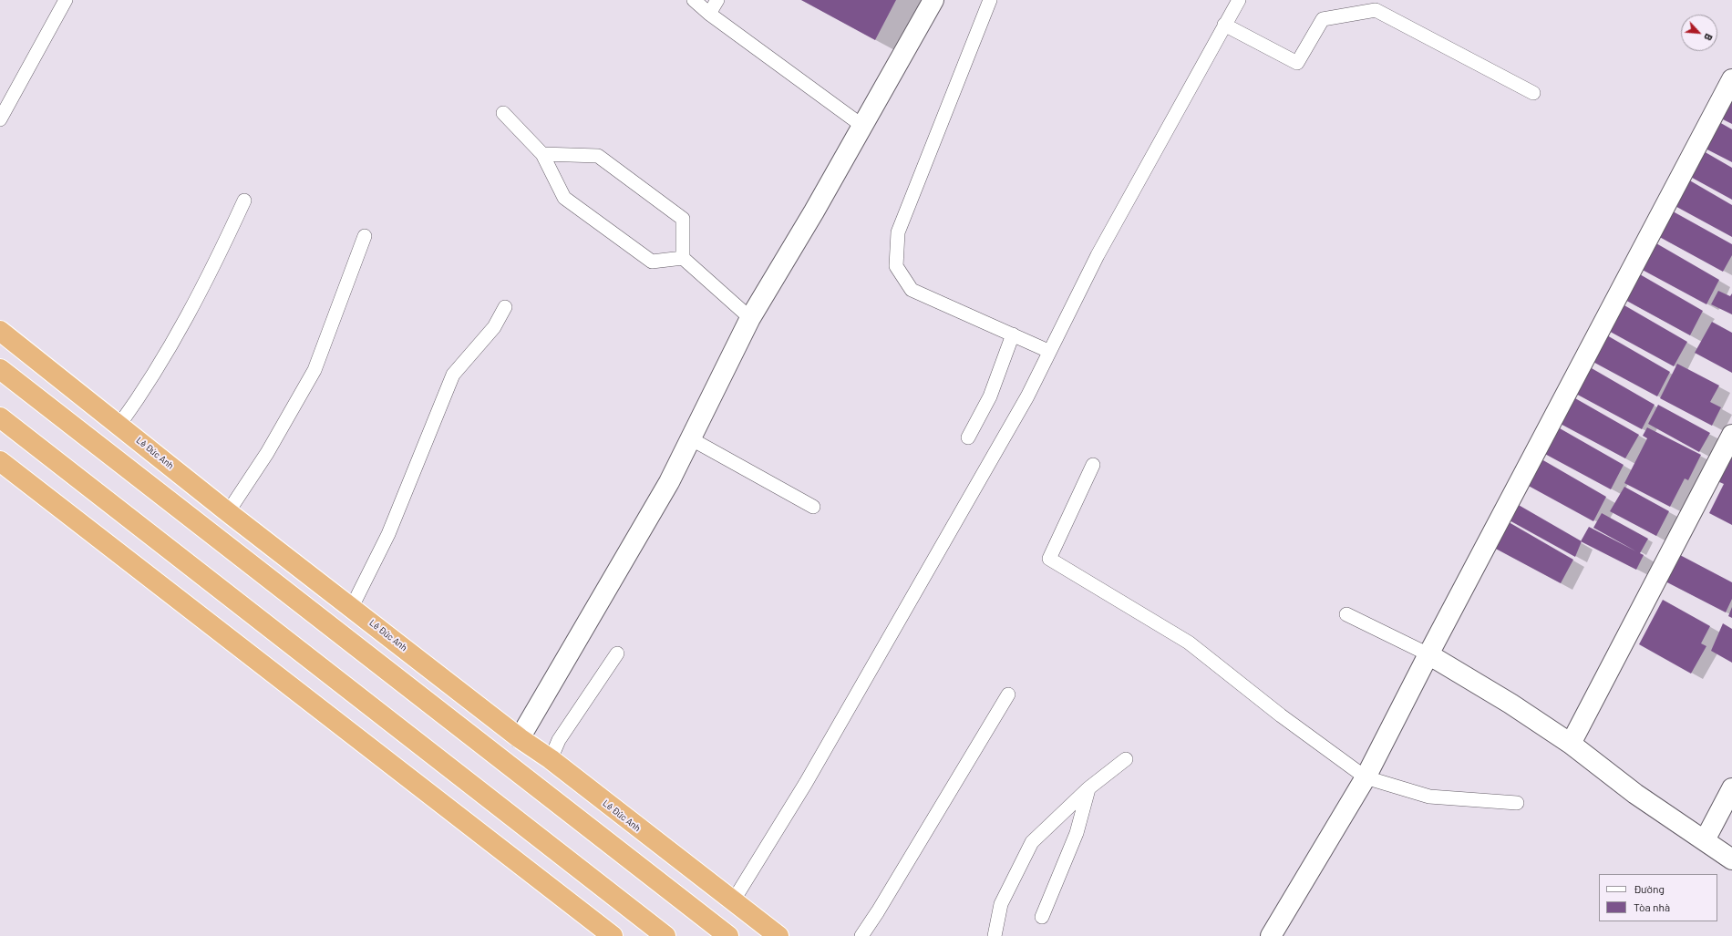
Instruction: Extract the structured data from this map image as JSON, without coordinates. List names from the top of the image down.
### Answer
{
  "streets": {
    "highway": ["Lê Đức Anh"]
  },
  "legend": ["Đường", "Tòa nhà"],
  "north": "bottom right"
}
